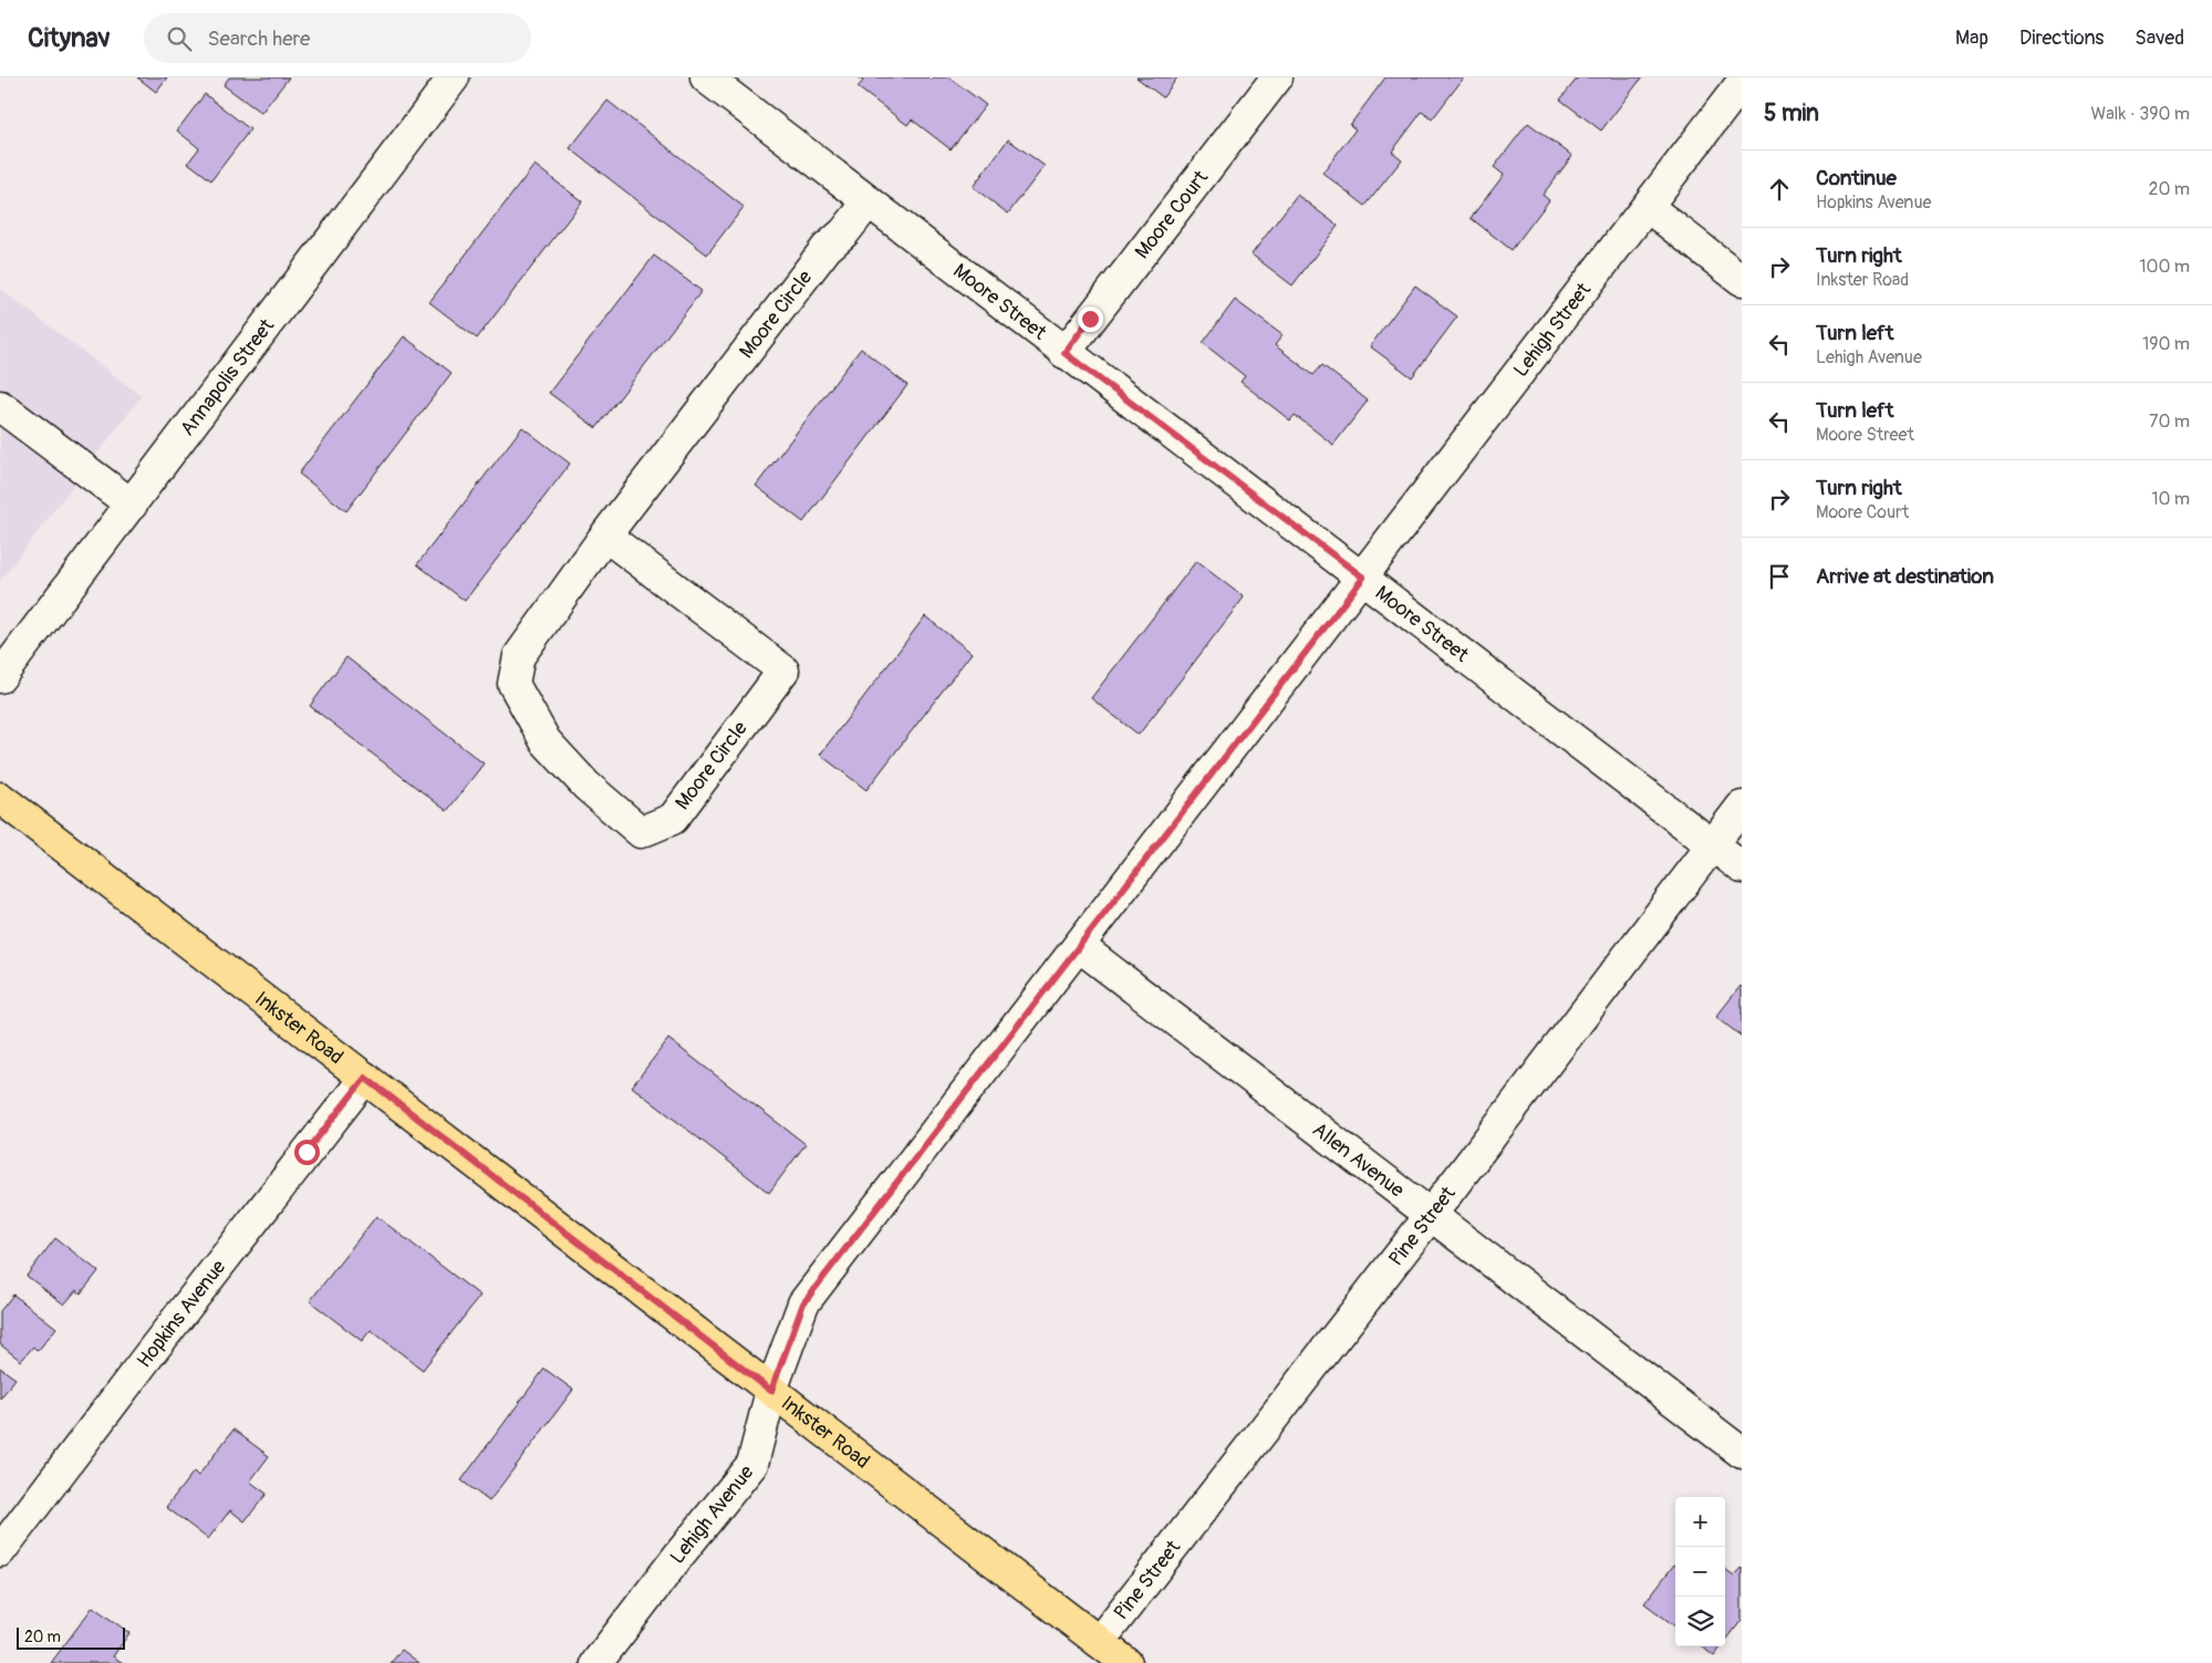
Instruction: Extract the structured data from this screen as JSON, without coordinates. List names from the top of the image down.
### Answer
{
  "streets": {
    "main road": ["Inkster Road"],
    "street": [
      "Moore Court",
      "Moore Street",
      "Moore Circle",
      "Lehigh Street",
      "Annapolis Street",
      "Allen Avenue",
      "Pine Street",
      "Hopkins Avenue",
      "Lehigh Avenue"
    ]
  },
  "crossings": [
    ["Moore Court", "Moore Street"],
    ["Moore Street", "Moore Circle"],
    ["Moore Street", "Lehigh Street"],
    ["Moore Street", "Pine Street"],
    ["Moore Street", "Lehigh Avenue"],
    ["Lehigh Street", "Lehigh Avenue"],
    ["Inkster Road", "Pine Street"],
    ["Inkster Road", "Hopkins Avenue"],
    ["Inkster Road", "Lehigh Avenue"],
    ["Allen Avenue", "Pine Street"],
    ["Allen Avenue", "Lehigh Avenue"]
  ],
  "scale_bar": "20 m",
  "page": {
    "header": "Citynav",
    "search": "Search here",
    "nav": ["Map", "Directions", "Saved"],
    "heading": ["5 min", "Walk · 390 m"],
    "list": [
      ["Continue", "Hopkins Avenue", "20 m"],
      ["Turn right", "Inkster Road", "100 m"],
      ["Turn left", "Lehigh Avenue", "190 m"],
      ["Turn left", "Moore Street", "70 m"],
      ["Turn right", "Moore Court", "10 m"],
      "Arrive at destination"
    ],
    "map_buttons": ["+", "−"],
    "scale": "20 m"
  }
}
